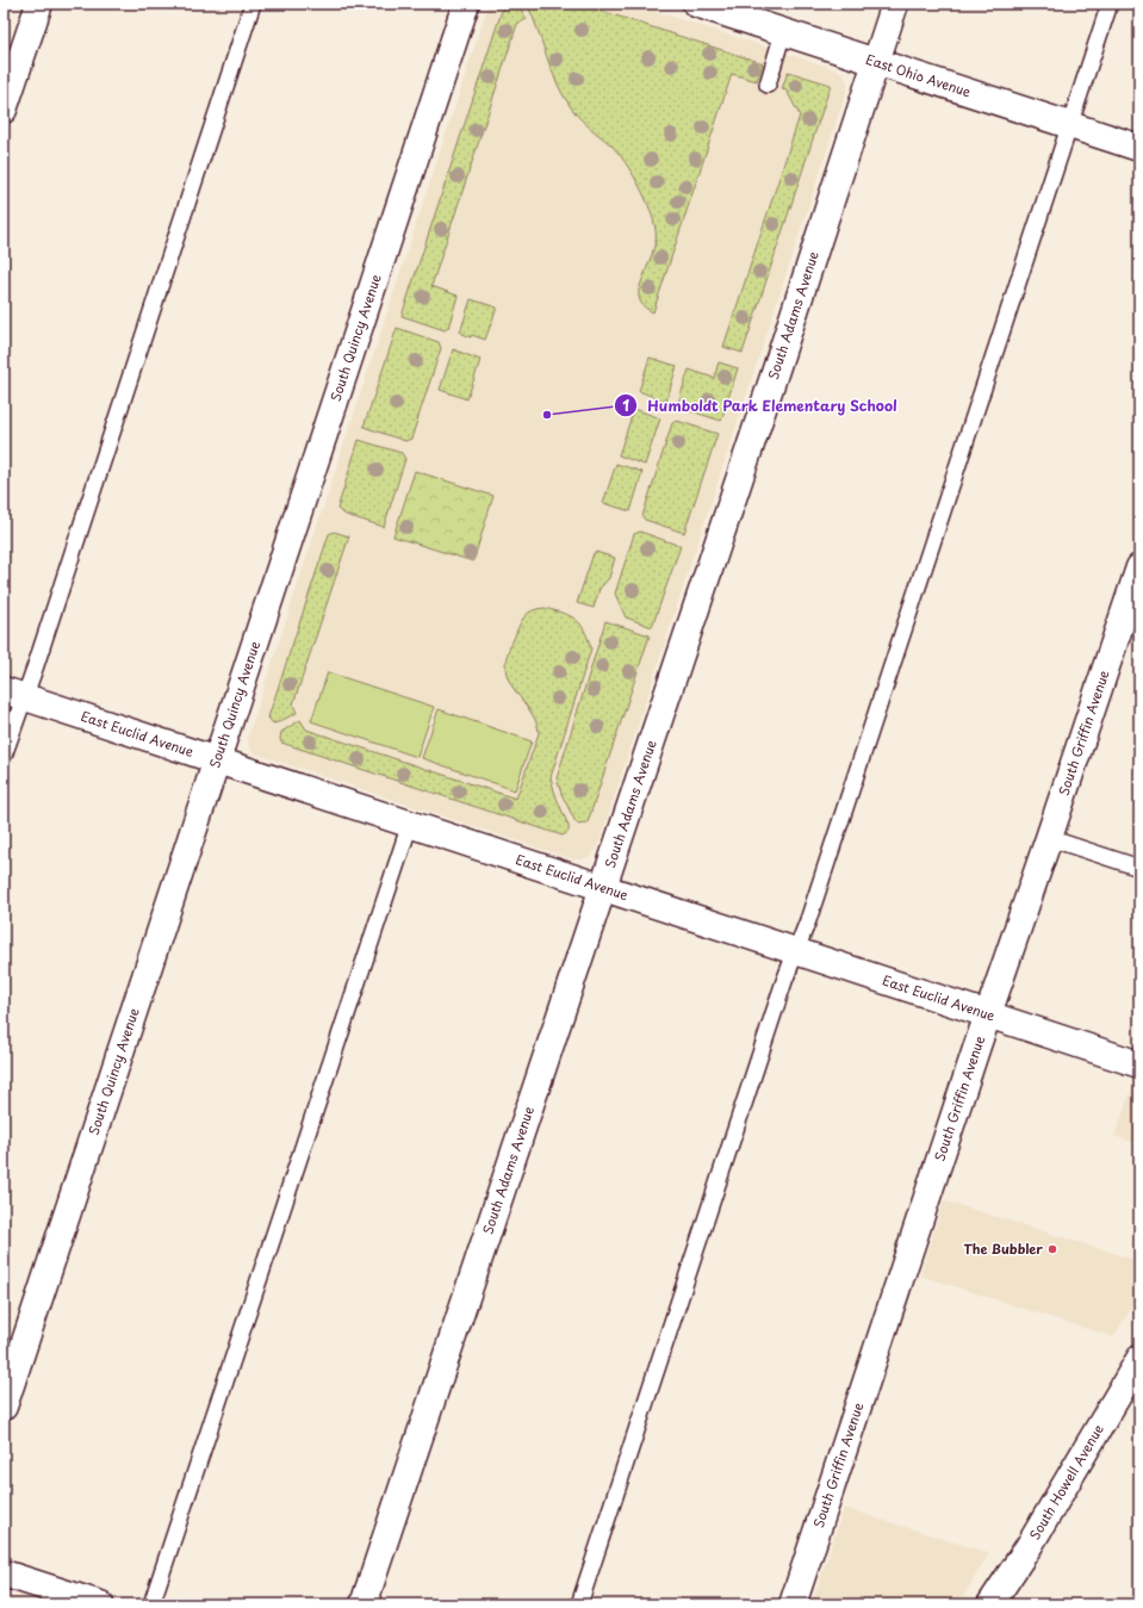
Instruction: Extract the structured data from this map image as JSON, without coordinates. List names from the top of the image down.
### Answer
{
  "streets": {
    "street": [
      "East Ohio Avenue",
      "South Adams Avenue",
      "South Quincy Avenue",
      "South Griffin Avenue",
      "East Euclid Avenue",
      "South Howell Avenue"
    ]
  },
  "crossings": [
    ["East Ohio Avenue", "South Adams Avenue"],
    ["South Adams Avenue", "East Euclid Avenue"],
    ["South Quincy Avenue", "East Euclid Avenue"],
    ["South Griffin Avenue", "East Euclid Avenue"]
  ],
  "places": ["Humboldt Park Elementary School", "The Bubbler"]
}
